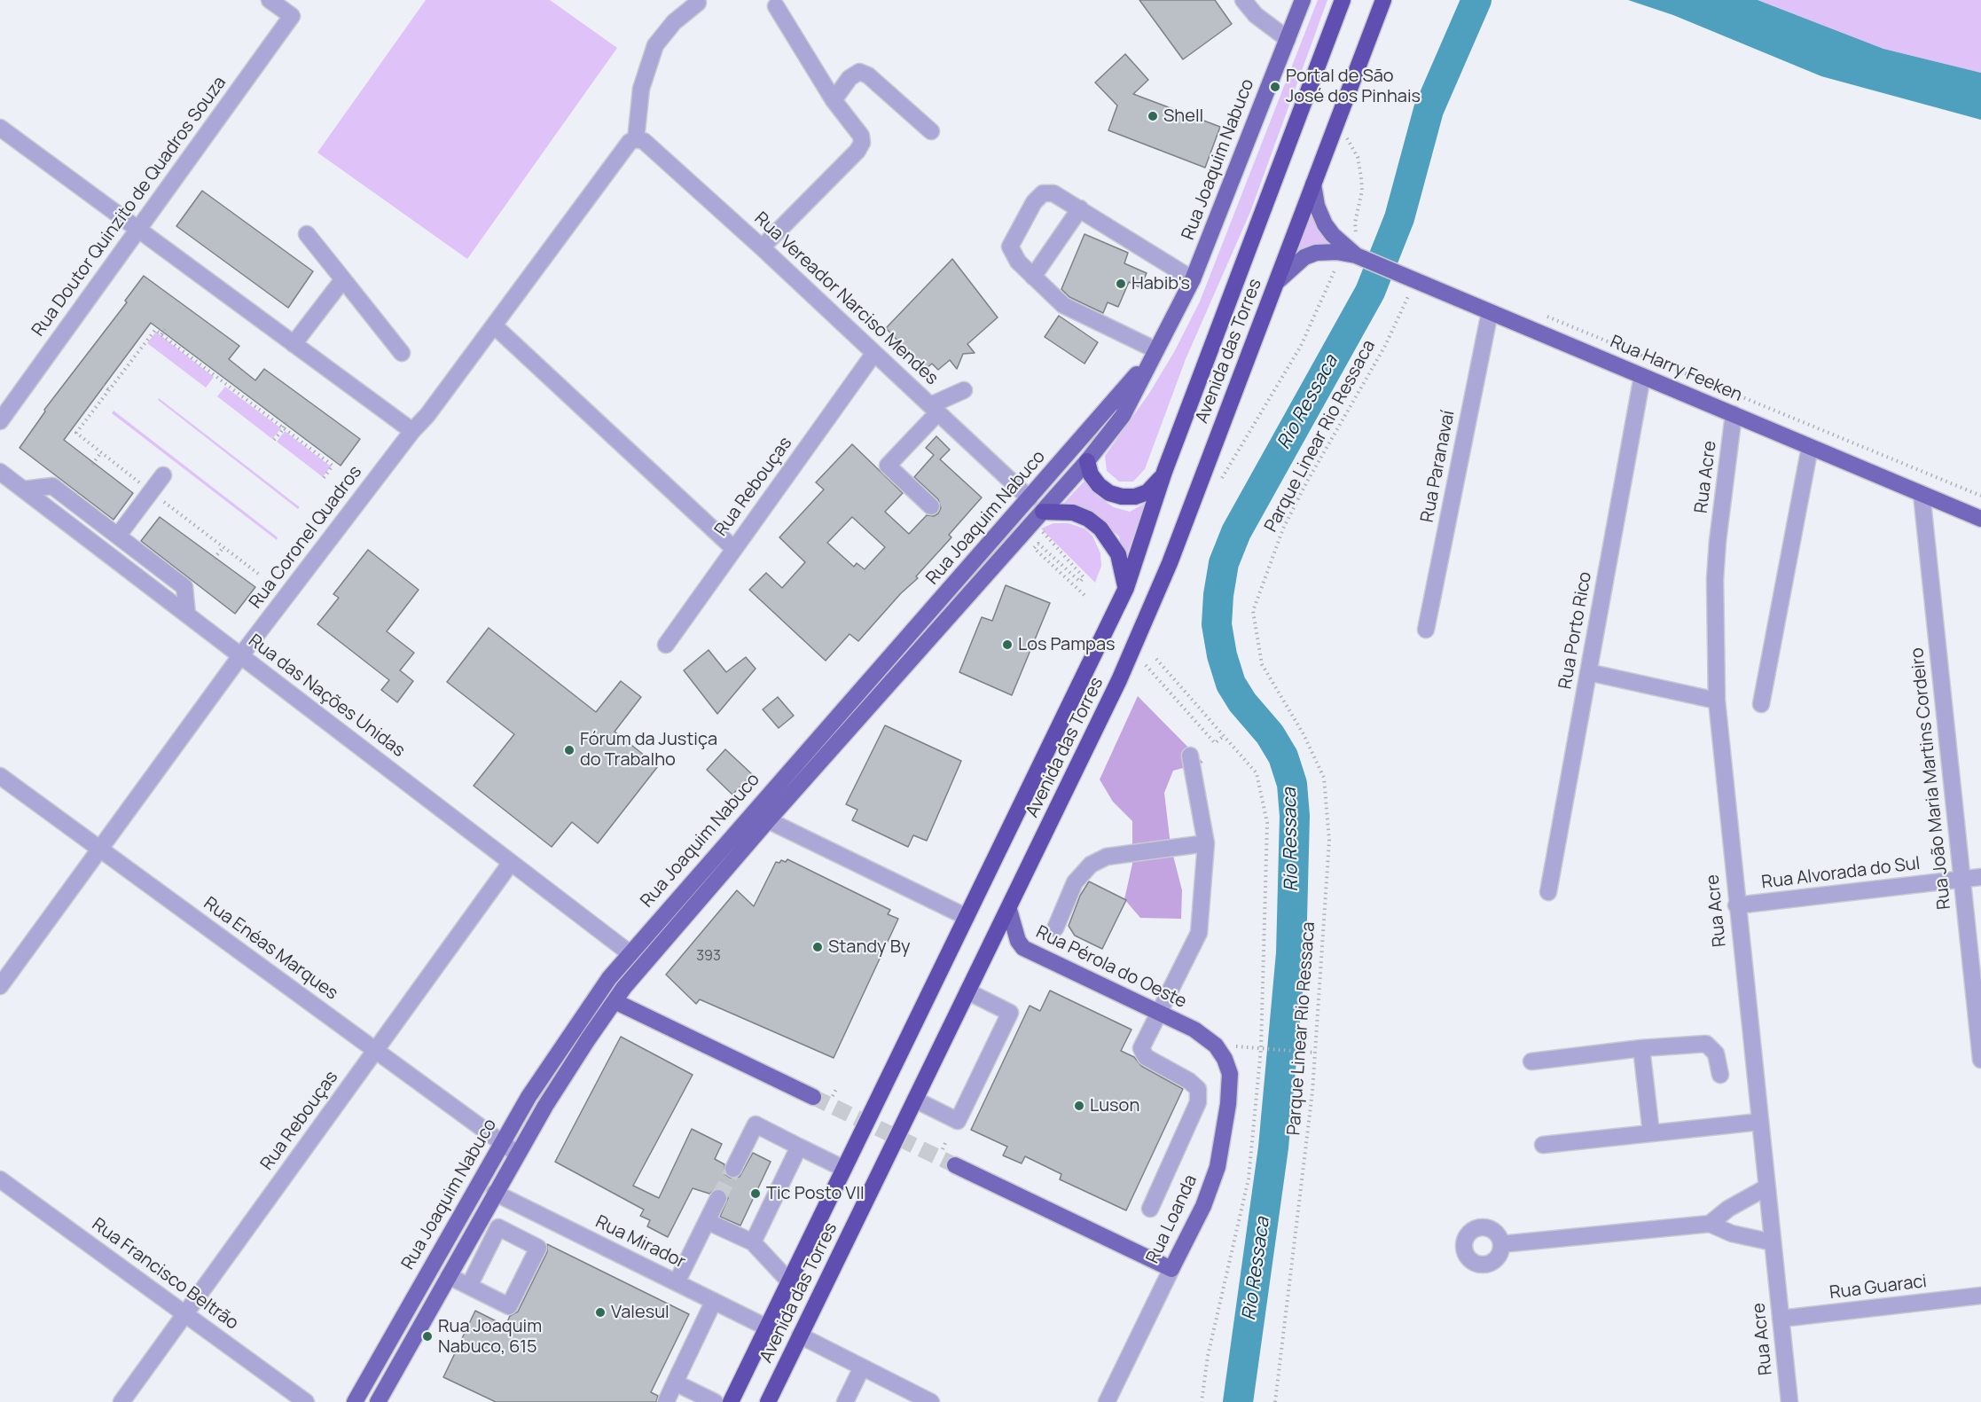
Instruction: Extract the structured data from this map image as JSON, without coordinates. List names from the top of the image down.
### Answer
{
  "streets": {
    "highway": ["Avenida das Torres"],
    "main road": [
      "Rua Joaquim Nabuco",
      "Rua Harry Feeken",
      "Rua Pérola do Oeste",
      "Rua Loanda"
    ],
    "street": [
      "Rua Doutor Quinzito de Quadros Souza",
      "Rua Vereador Narciso Mendes",
      "Rua Paranavaí",
      "Rua Acre",
      "Rua Rebouças",
      "Rua Coronel Quadros",
      "Rua Porto Rico",
      "Rua das Nações Unidas",
      "Rua João Maria Martins Cordeiro",
      "Rua Alvorada do Sul",
      "Rua Enéas Marques",
      "Rua Mirador",
      "Rua Francisco Beltrão",
      "Rua Guaraci"
    ],
    "path": ["Parque Linear Rio Ressaca"]
  },
  "crossings": [
    ["Rua Joaquim Nabuco", "Rua Vereador Narciso Mendes"],
    ["Rua Joaquim Nabuco", "Rua das Nações Unidas"],
    ["Rua Joaquim Nabuco", "Rua Enéas Marques"],
    ["Rua Joaquim Nabuco", "Rua Mirador"],
    ["Rua Vereador Narciso Mendes", "Rua Rebouças"],
    ["Rua Vereador Narciso Mendes", "Rua Coronel Quadros"],
    ["Avenida das Torres", "Rua Harry Feeken"],
    ["Avenida das Torres", "Rua Pérola do Oeste"],
    ["Avenida das Torres", "Rua Mirador"],
    ["Rua Harry Feeken", "Rua Paranavaí"],
    ["Rua Harry Feeken", "Rua Acre"],
    ["Rua Harry Feeken", "Rua Porto Rico"],
    ["Rua Harry Feeken", "Rua João Maria Martins Cordeiro"],
    ["Rua Acre", "Rua Alvorada do Sul"],
    ["Rua Acre", "Rua Guaraci"],
    ["Rua Rebouças", "Rua das Nações Unidas"],
    ["Rua Rebouças", "Rua Enéas Marques"],
    ["Rua Rebouças", "Rua Francisco Beltrão"],
    ["Rua Coronel Quadros", "Rua das Nações Unidas"],
    ["Rua Coronel Quadros", "Rua Enéas Marques"],
    ["Rua João Maria Martins Cordeiro", "Rua Alvorada do Sul"],
    ["Rua Pérola do Oeste", "Rua Loanda"]
  ],
  "water": ["Rio Ressaca"],
  "places": [
    "Portal de São José dos Pinhais",
    "Shell",
    "Habib's",
    "Los Pampas",
    "Fórum da Justiça do Trabalho",
    "Standy By",
    "Luson",
    "Tic Posto VII",
    "Valesul",
    "Rua Joaquim Nabuco, 615"
  ],
  "house_numbers": ["393"]
}
